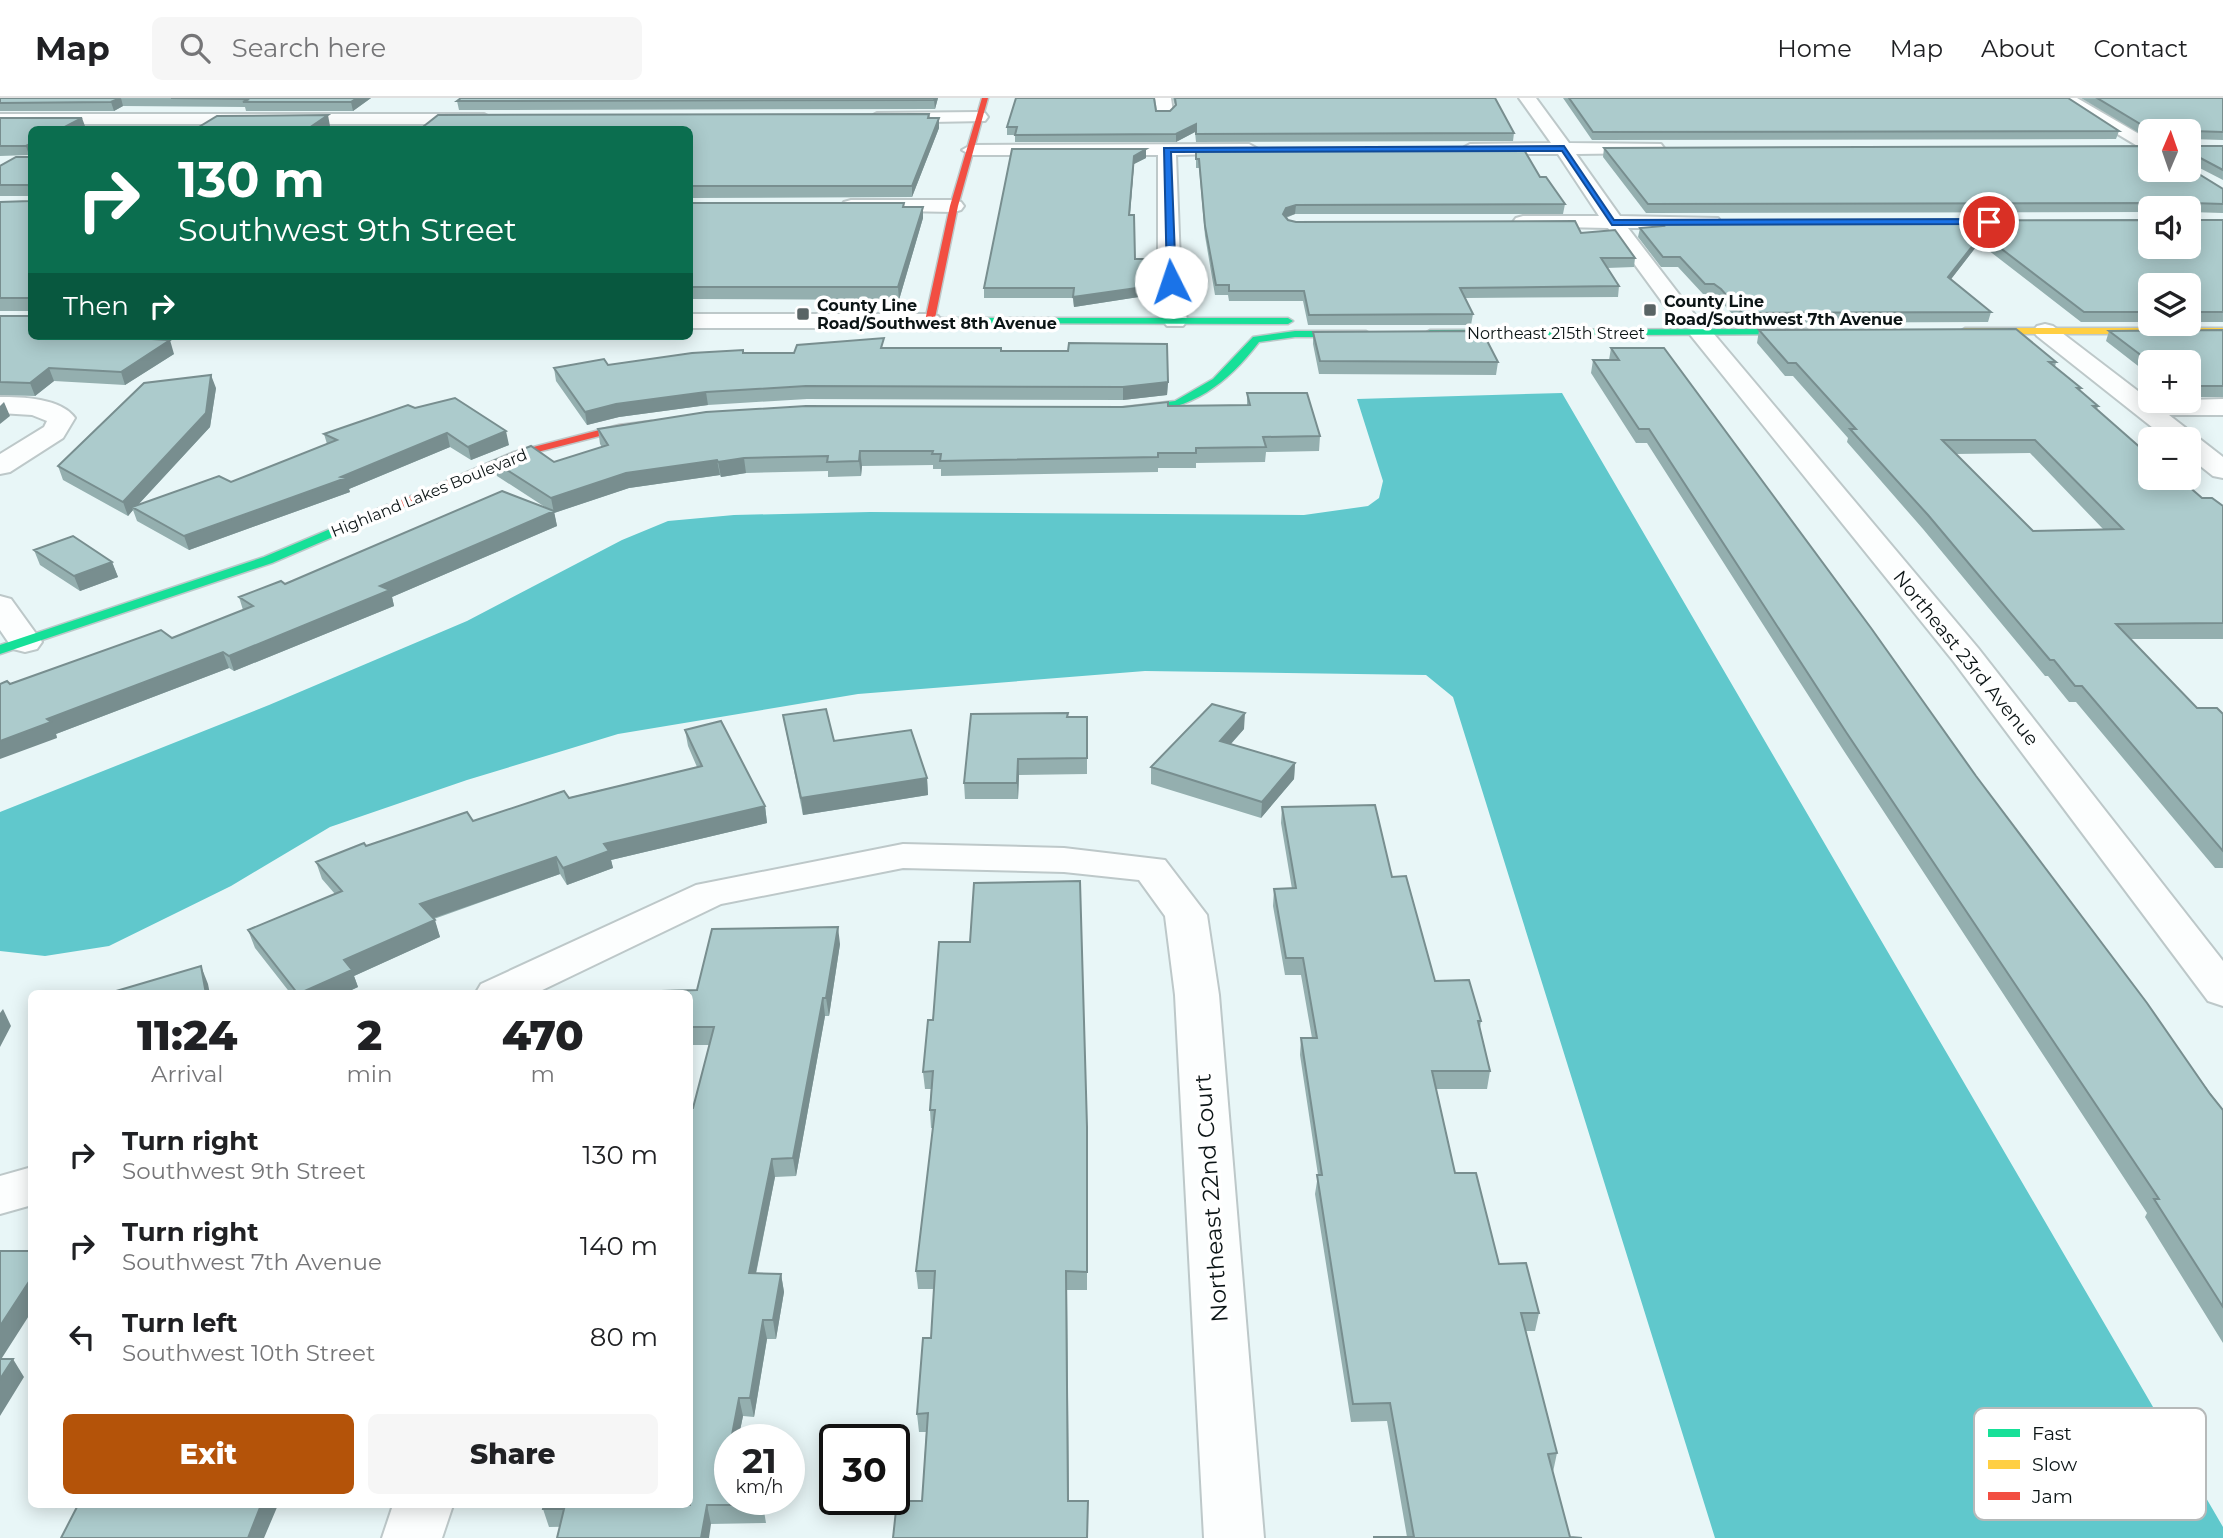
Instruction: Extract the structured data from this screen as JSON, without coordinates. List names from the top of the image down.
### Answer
{
  "streets": {
    "street": [
      "Northeast 215th Street",
      "Highland Lakes Boulevard",
      "Northeast 23rd Avenue",
      "Northeast 22nd Court"
    ]
  },
  "crossings": [
    ["Northeast 215th Street", "Northeast 23rd Avenue"]
  ],
  "places": {
    "transit": ["County Line Road/Southwest 7th Avenue", "County Line Road/Southwest 8th Avenue"]
  },
  "legend": ["Fast", "Slow", "Jam"],
  "north": "top",
  "page": {
    "header": "Map",
    "search": "Search here",
    "nav": [
      "Home",
      "Map",
      "About",
      "Contact"
    ],
    "map_buttons": ["+", "−"],
    "turn": ["130 m", "Southwest 9th Street"],
    "then": "Then",
    "eta": [
      "11:24",
      "Arrival",
      "2",
      "min",
      "470",
      "m"
    ],
    "list": [
      {
        "name": "Turn right",
        "note": "Southwest 9th Street",
        "value": "130 m"
      },
      {
        "name": "Turn right",
        "note": "Southwest 7th Avenue",
        "value": "140 m"
      },
      {
        "name": "Turn left",
        "note": "Southwest 10th Street",
        "value": "80 m"
      }
    ],
    "buttons": ["Exit", "Share"],
    "speed": "21 km/h",
    "limit": "30"
  }
}
